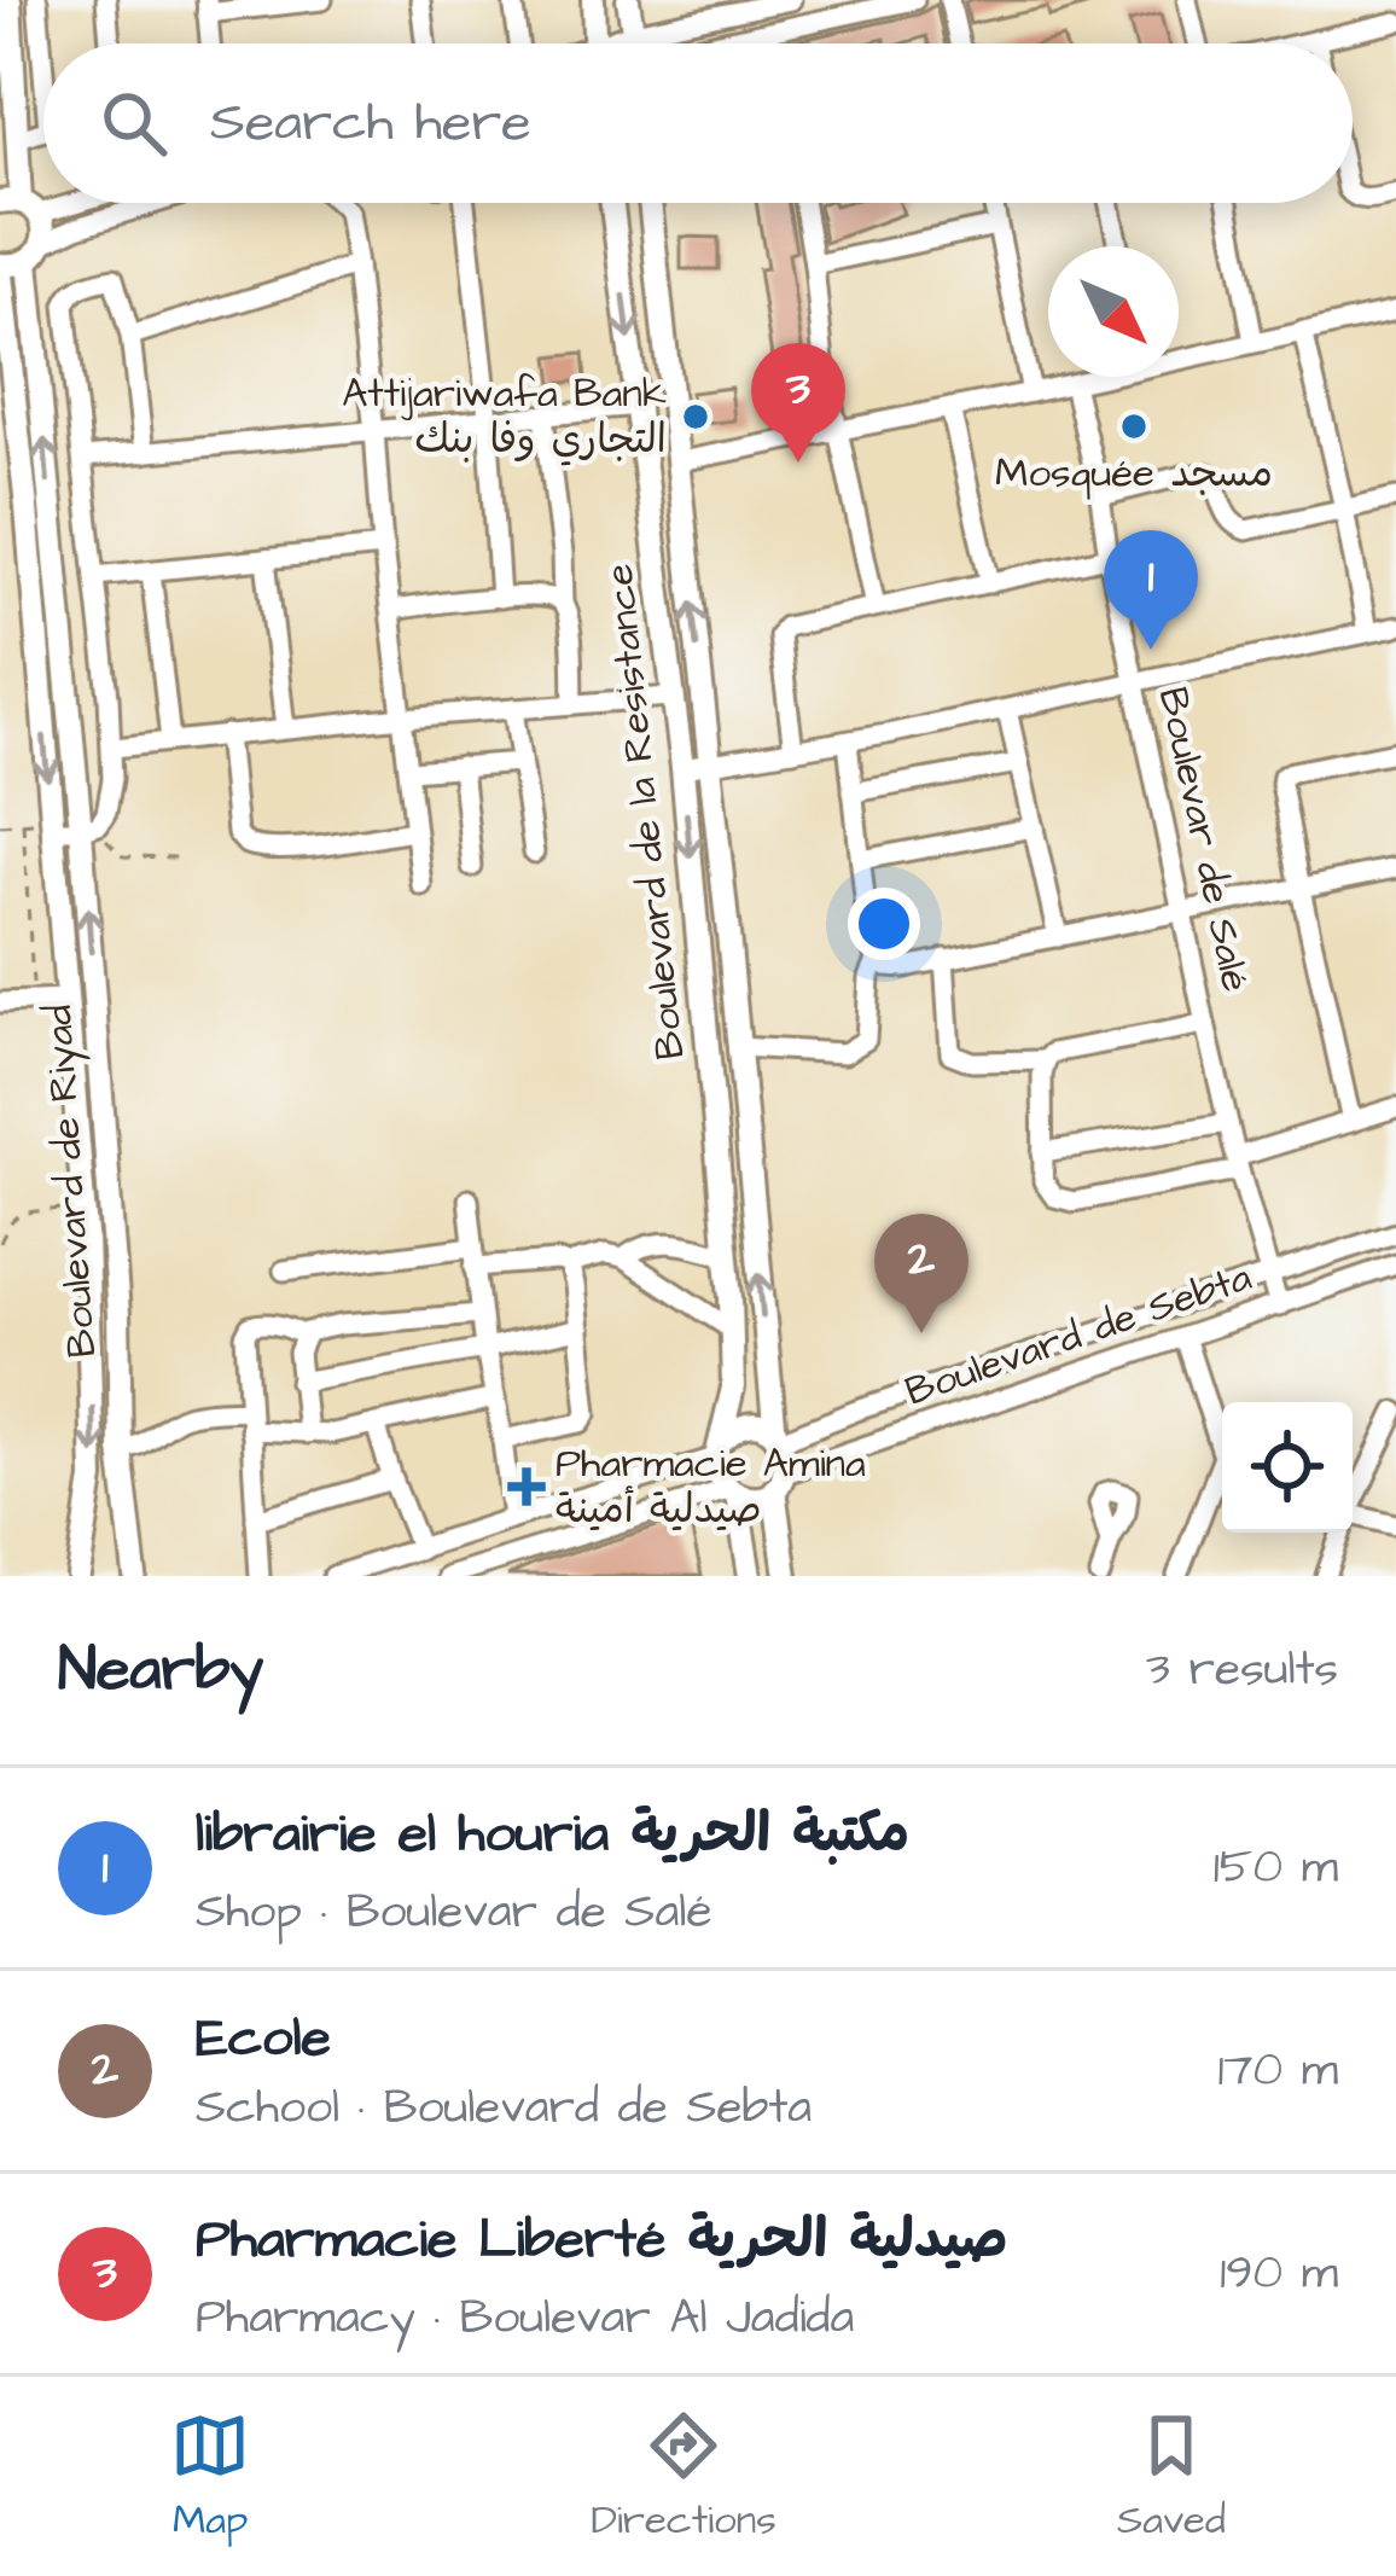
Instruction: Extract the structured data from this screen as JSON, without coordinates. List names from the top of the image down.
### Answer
{
  "streets": {
    "main road": ["Boulevard de la Resistance", "Boulevard de Riyad"],
    "street": ["Boulevar de Salé", "Boulevard de Sebta"]
  },
  "crossings": [
    ["Boulevard de la Resistance", "Boulevard de Sebta"],
    ["Boulevar de Salé", "Boulevard de Sebta"]
  ],
  "places": {
    "other": ["Attijariwafa Bank التجاري وفا بنك", "Mosquée مسجد"],
    "health": ["Pharmacie Amina صيدلية أمينة"]
  },
  "north": "bottom right",
  "page": {
    "search": "Search here",
    "pins": ["3", "1", "2"],
    "heading": ["Nearby", "3 results"],
    "list": [
      {
        "mark": "1",
        "name": "librairie el houria مكتبة الحرية",
        "note": "Shop · Boulevar de Salé",
        "value": "150 m"
      },
      {
        "mark": "2",
        "name": "Ecole",
        "note": "School · Boulevard de Sebta",
        "value": "170 m"
      },
      {
        "mark": "3",
        "name": "Pharmacie Liberté صيدلية الحرية",
        "note": "Pharmacy · Boulevar Al Jadida",
        "value": "190 m"
      }
    ],
    "nav": ["Map", "Directions", "Saved"]
  }
}
